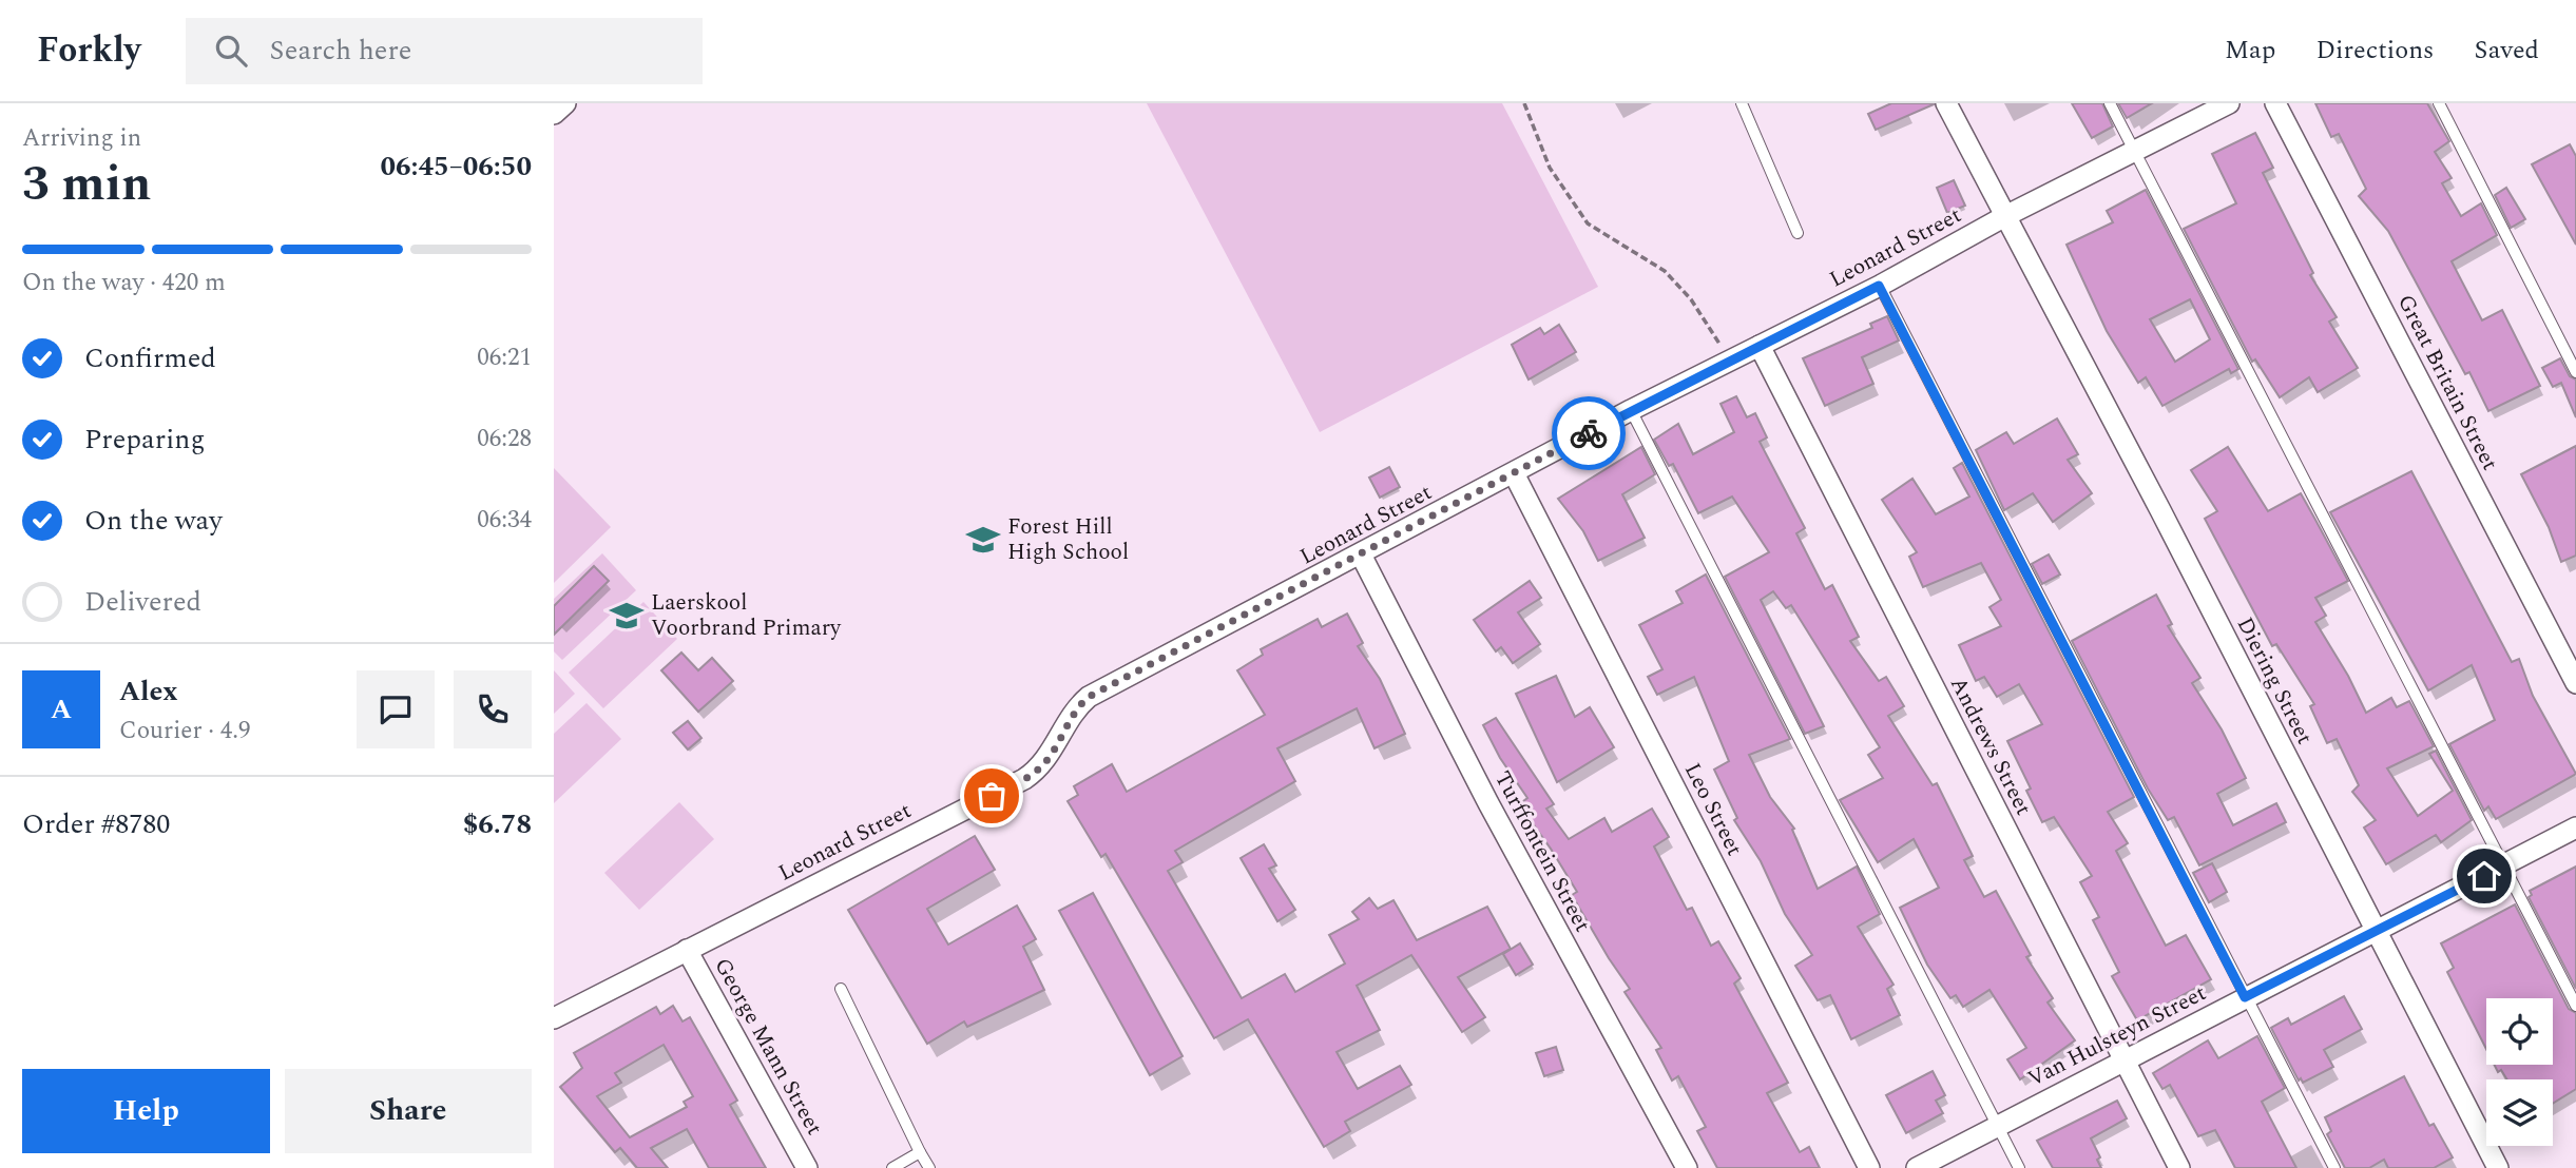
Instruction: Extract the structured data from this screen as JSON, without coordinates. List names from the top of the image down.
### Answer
{
  "streets": {
    "street": [
      "Leonard Street",
      "Great Britain Street",
      "Diering Street",
      "Andrews Street",
      "Leo Street",
      "Turffontein Street",
      "Van Hulsteyn Street",
      "George Mann Street"
    ]
  },
  "crossings": [
    ["Leonard Street", "Diering Street"],
    ["Leonard Street", "Andrews Street"],
    ["Leonard Street", "Leo Street"],
    ["Leonard Street", "Turffontein Street"],
    ["Leonard Street", "George Mann Street"],
    ["Diering Street", "Van Hulsteyn Street"],
    ["Andrews Street", "Van Hulsteyn Street"]
  ],
  "places": {
    "school or university": ["Forest Hill High School", "Laerskool Voorbrand Primary"]
  },
  "page": {
    "header": "Forkly",
    "search": "Search here",
    "nav": ["Map", "Directions", "Saved"],
    "heading": ["3 min", "Arriving in", "06:45–06:50"],
    "panel": [
      "Alex",
      "Courier · 4.9",
      "Order #8780",
      "$6.78"
    ],
    "bar": "On the way · 420 m",
    "list": [
      ["Confirmed", "06:21"],
      ["Preparing", "06:28"],
      ["On the way", "06:34"],
      "Delivered"
    ],
    "round": "A",
    "buttons": ["Help", "Share"]
  }
}
